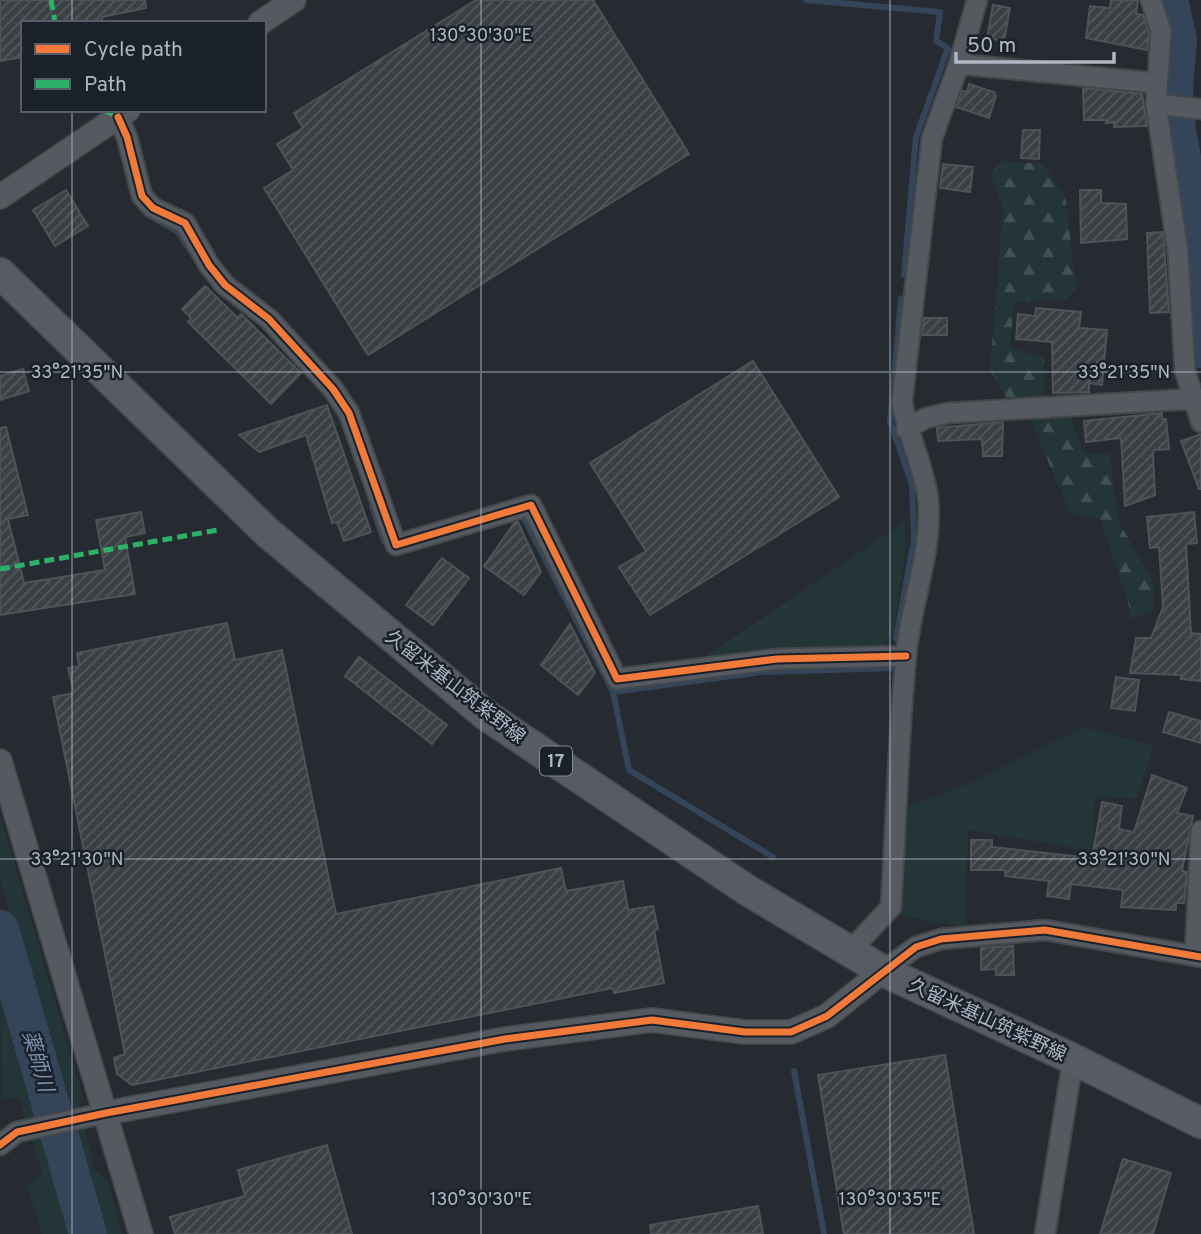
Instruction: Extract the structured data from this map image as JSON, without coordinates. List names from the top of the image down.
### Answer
{
  "streets": {
    "main road": ["久留米基山筑紫野線", "17"]
  },
  "water": ["薬師川"],
  "legend": ["Cycle path", "Path"],
  "scale_bar": "50 m",
  "coordinates": [
    "130°30'30\"E",
    "33°21'35\"N",
    "33°21'30\"N",
    "130°30'35\"E"
  ]
}
